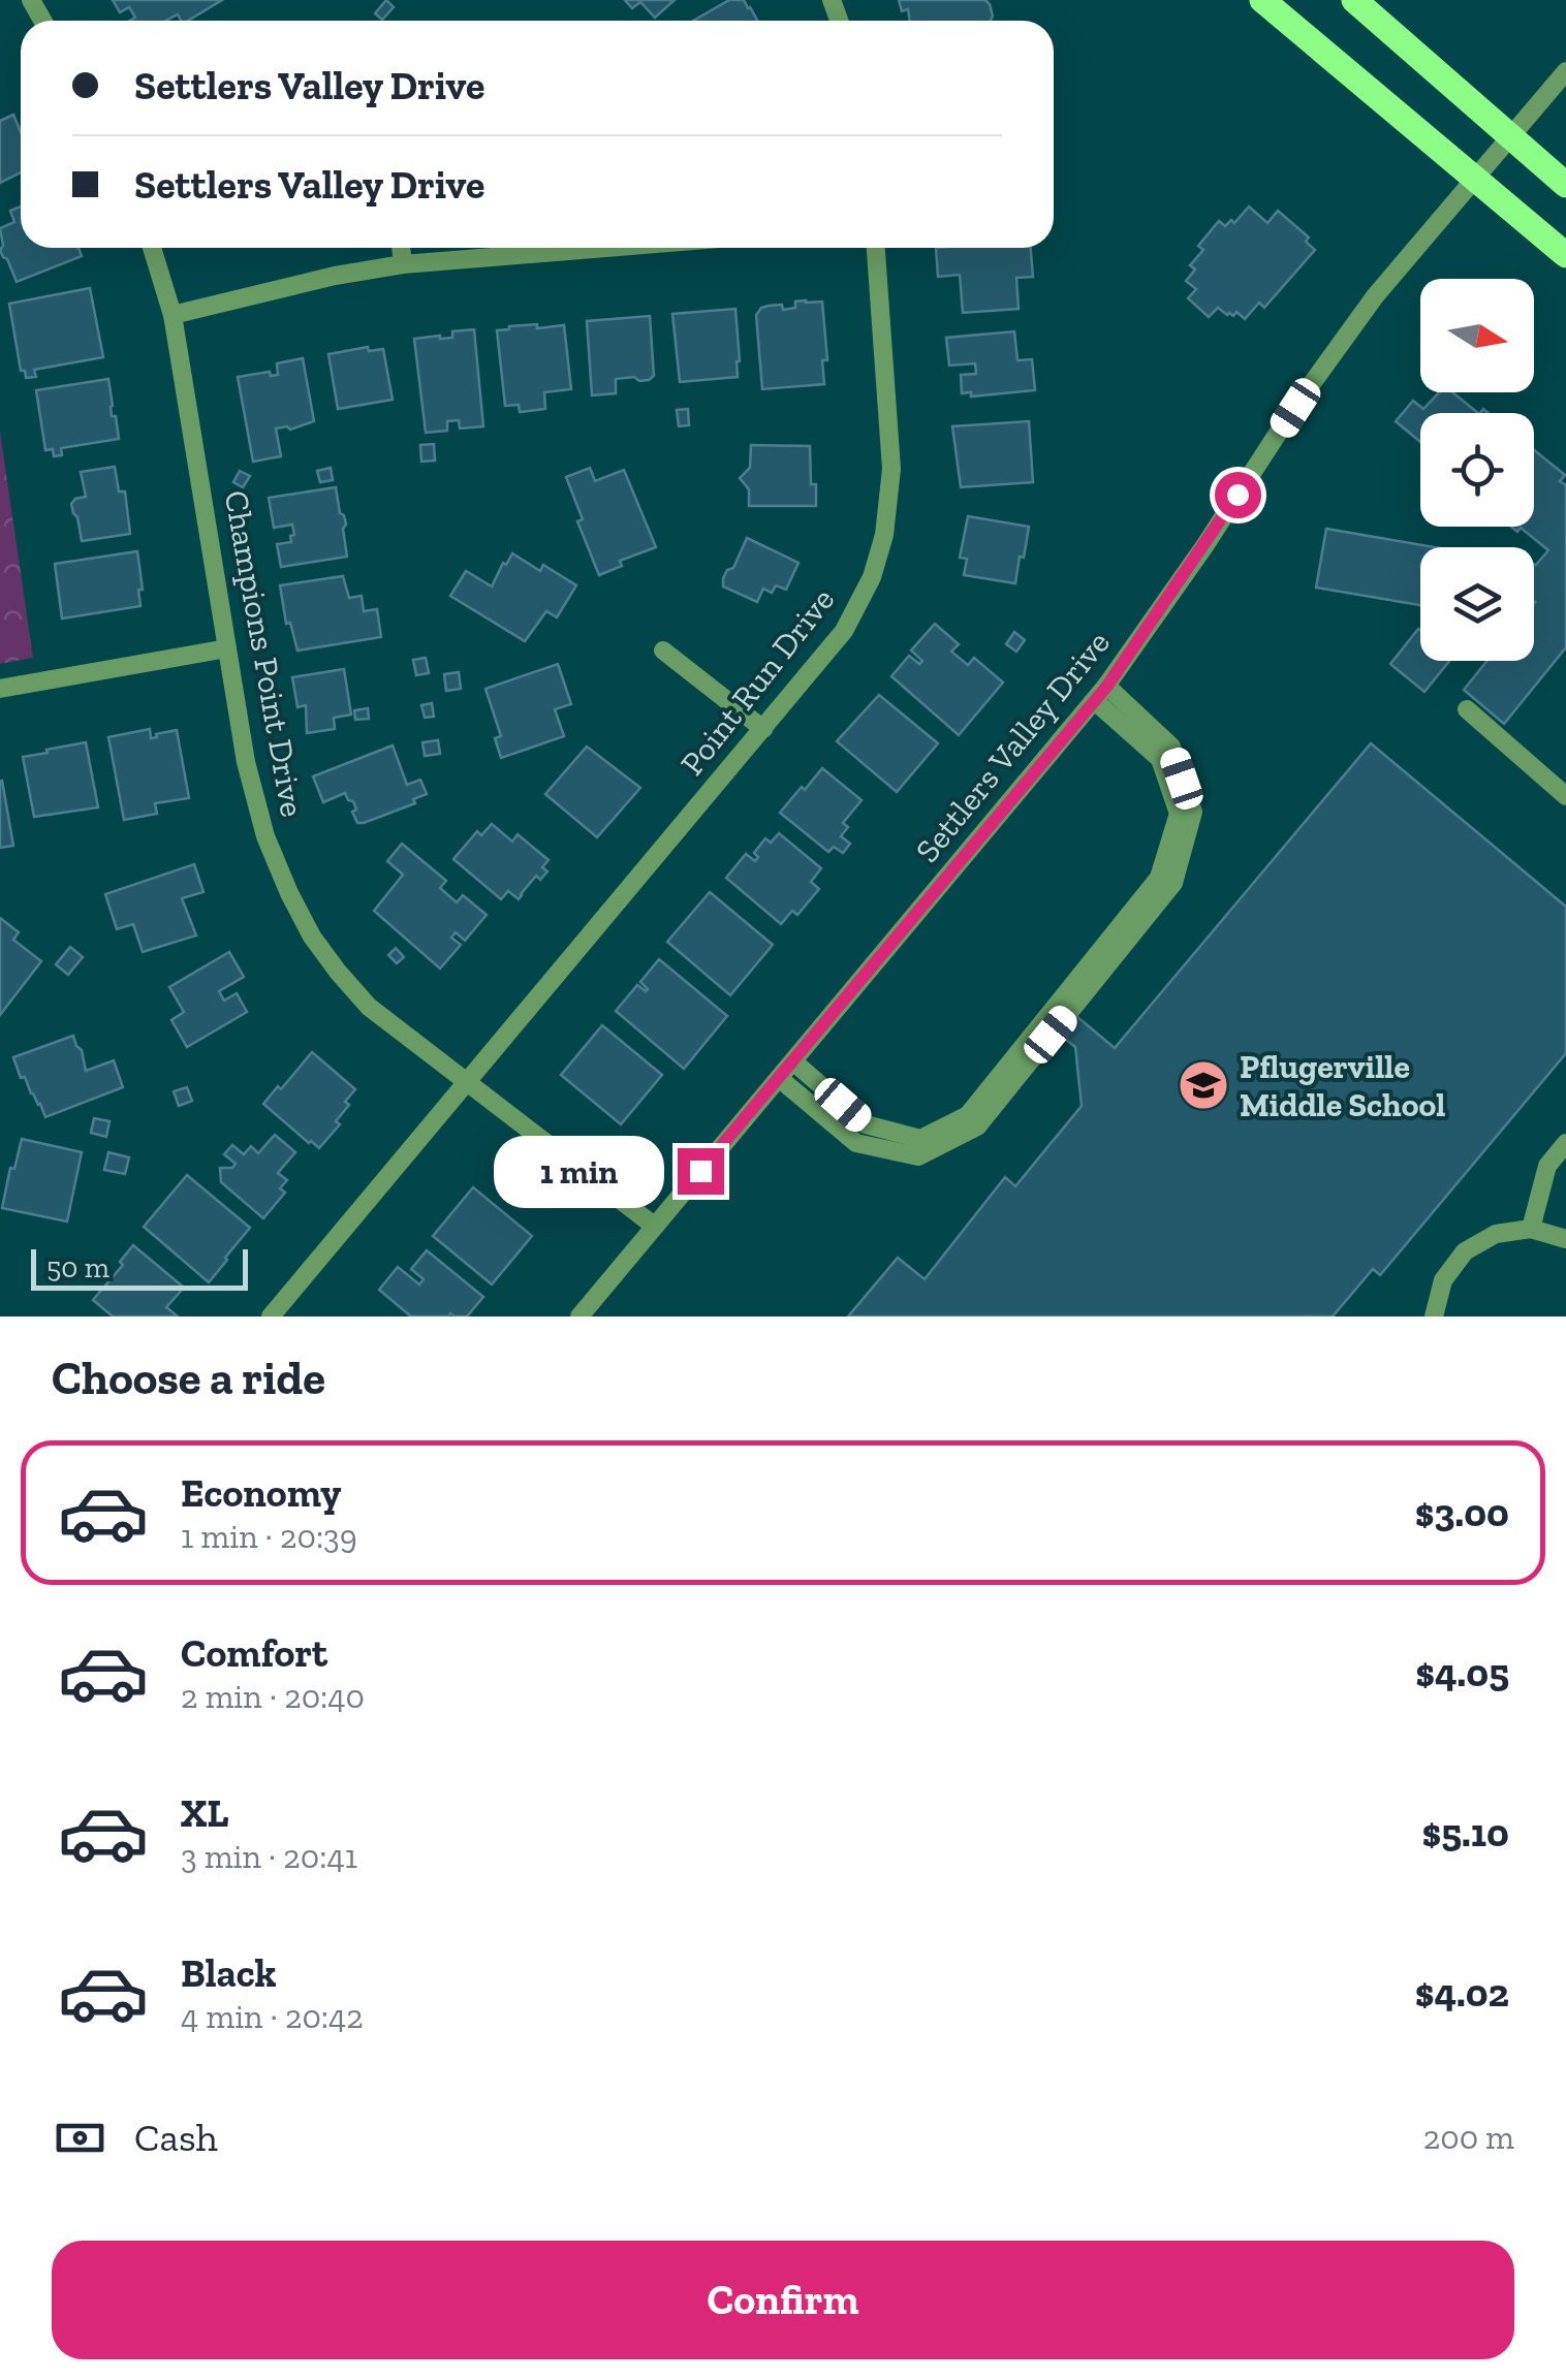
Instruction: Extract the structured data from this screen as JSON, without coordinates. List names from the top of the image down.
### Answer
{
  "streets": {
    "street": ["Champions Point Drive", "Point Run Drive", "Settlers Valley Drive"]
  },
  "crossings": [
    ["Champions Point Drive", "Point Run Drive"],
    ["Champions Point Drive", "Settlers Valley Drive"]
  ],
  "places": {
    "school or university": ["Pflugerville Middle School"]
  },
  "scale_bar": "50 m",
  "north": "right",
  "page": {
    "banner": ["Settlers Valley Drive", "Settlers Valley Drive"],
    "bubble": "1 min",
    "scale": "50 m",
    "heading": "Choose a ride",
    "list": [
      {
        "name": "Economy",
        "note": "1 min · 20:39",
        "value": "$3.00"
      },
      {
        "name": "Comfort",
        "note": "2 min · 20:40",
        "value": "$4.05"
      },
      {
        "name": "XL",
        "note": "3 min · 20:41",
        "value": "$5.10"
      },
      {
        "name": "Black",
        "note": "4 min · 20:42",
        "value": "$4.02"
      }
    ],
    "pay": ["Cash", "200 m"],
    "buttons": "Confirm"
  }
}
